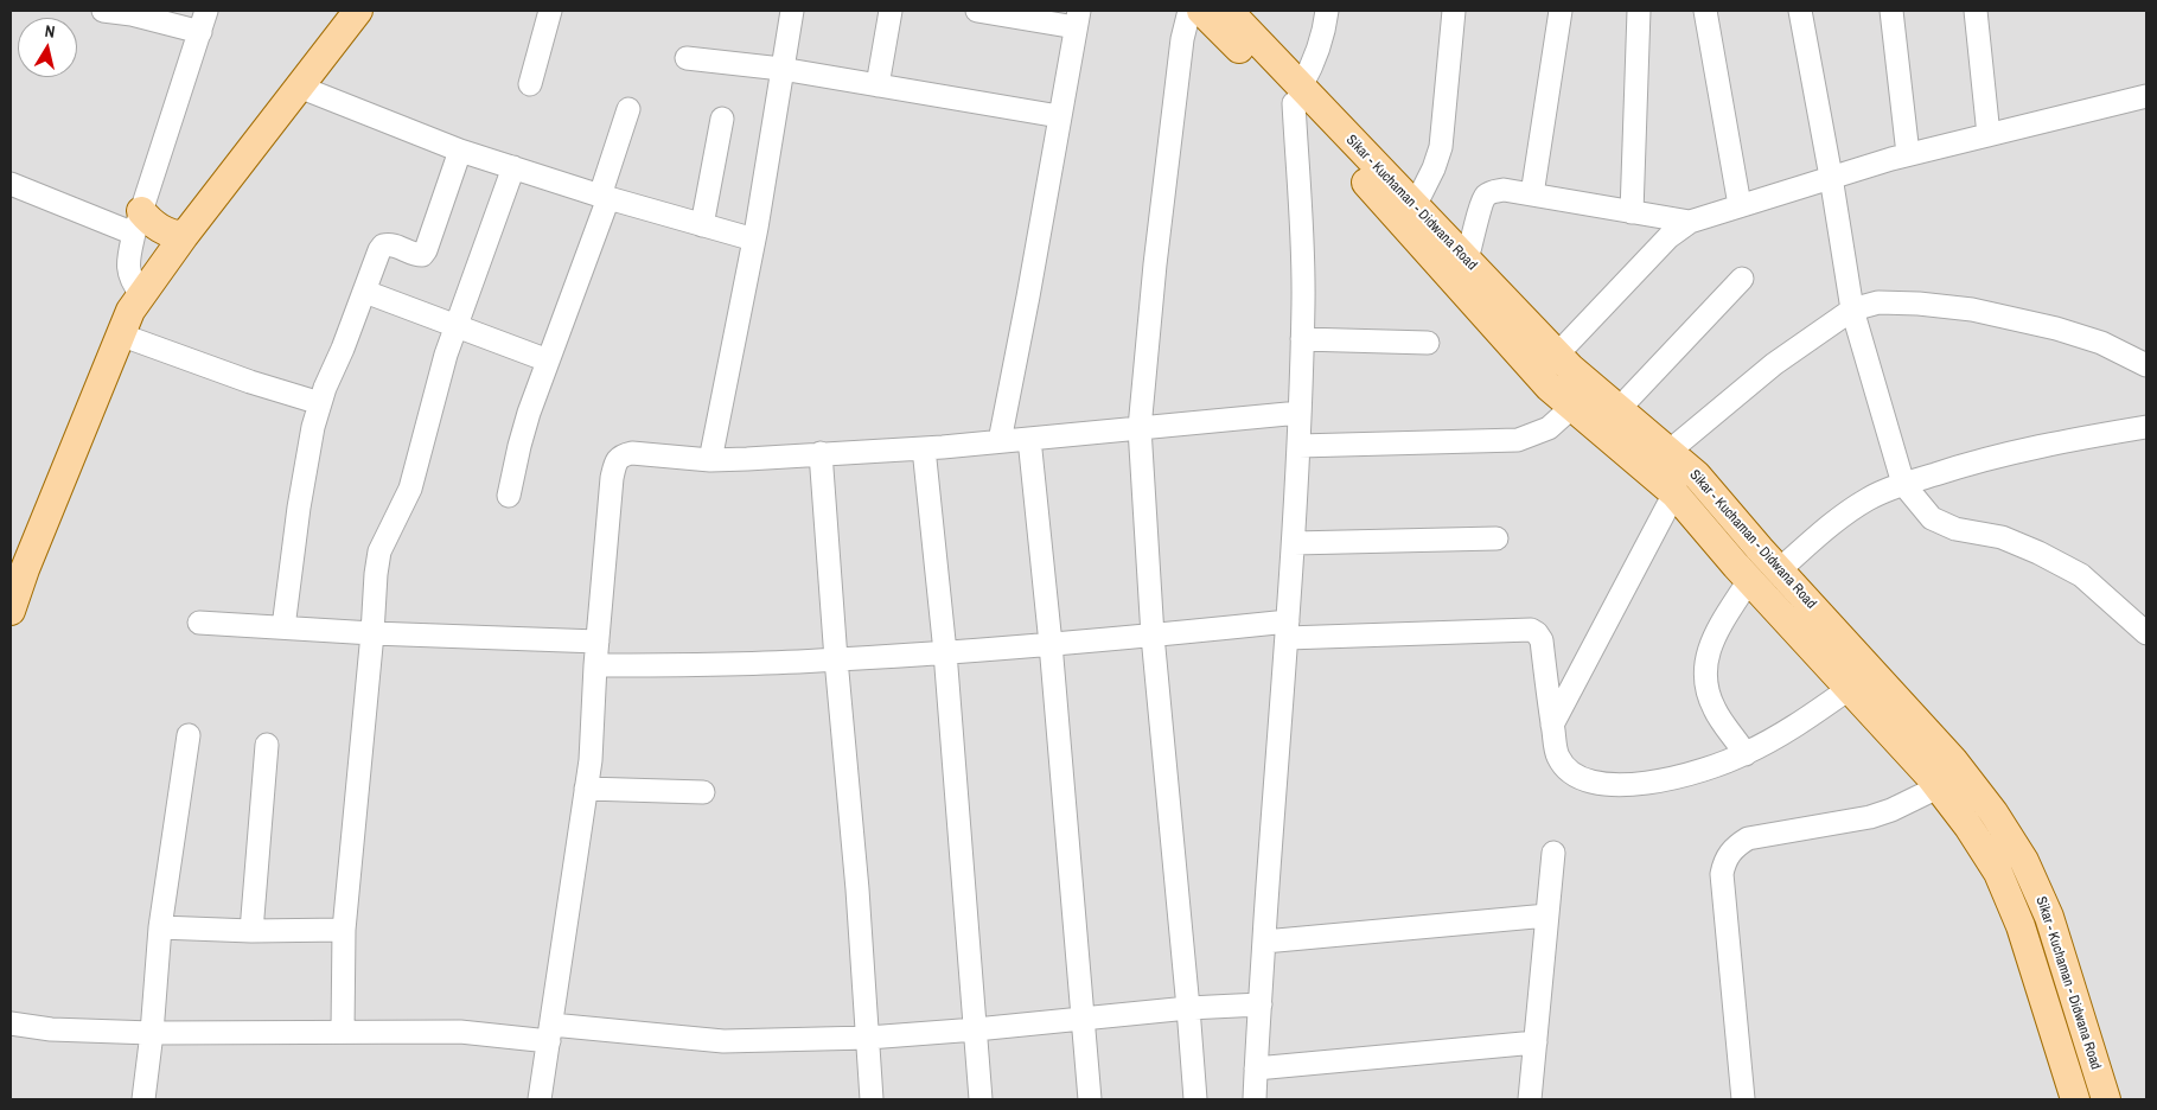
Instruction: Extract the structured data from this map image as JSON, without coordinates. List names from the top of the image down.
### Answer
{
  "streets": {
    "main road": ["Sikar - Kuchaman - Didwana Road"]
  },
  "north": "top"
}
